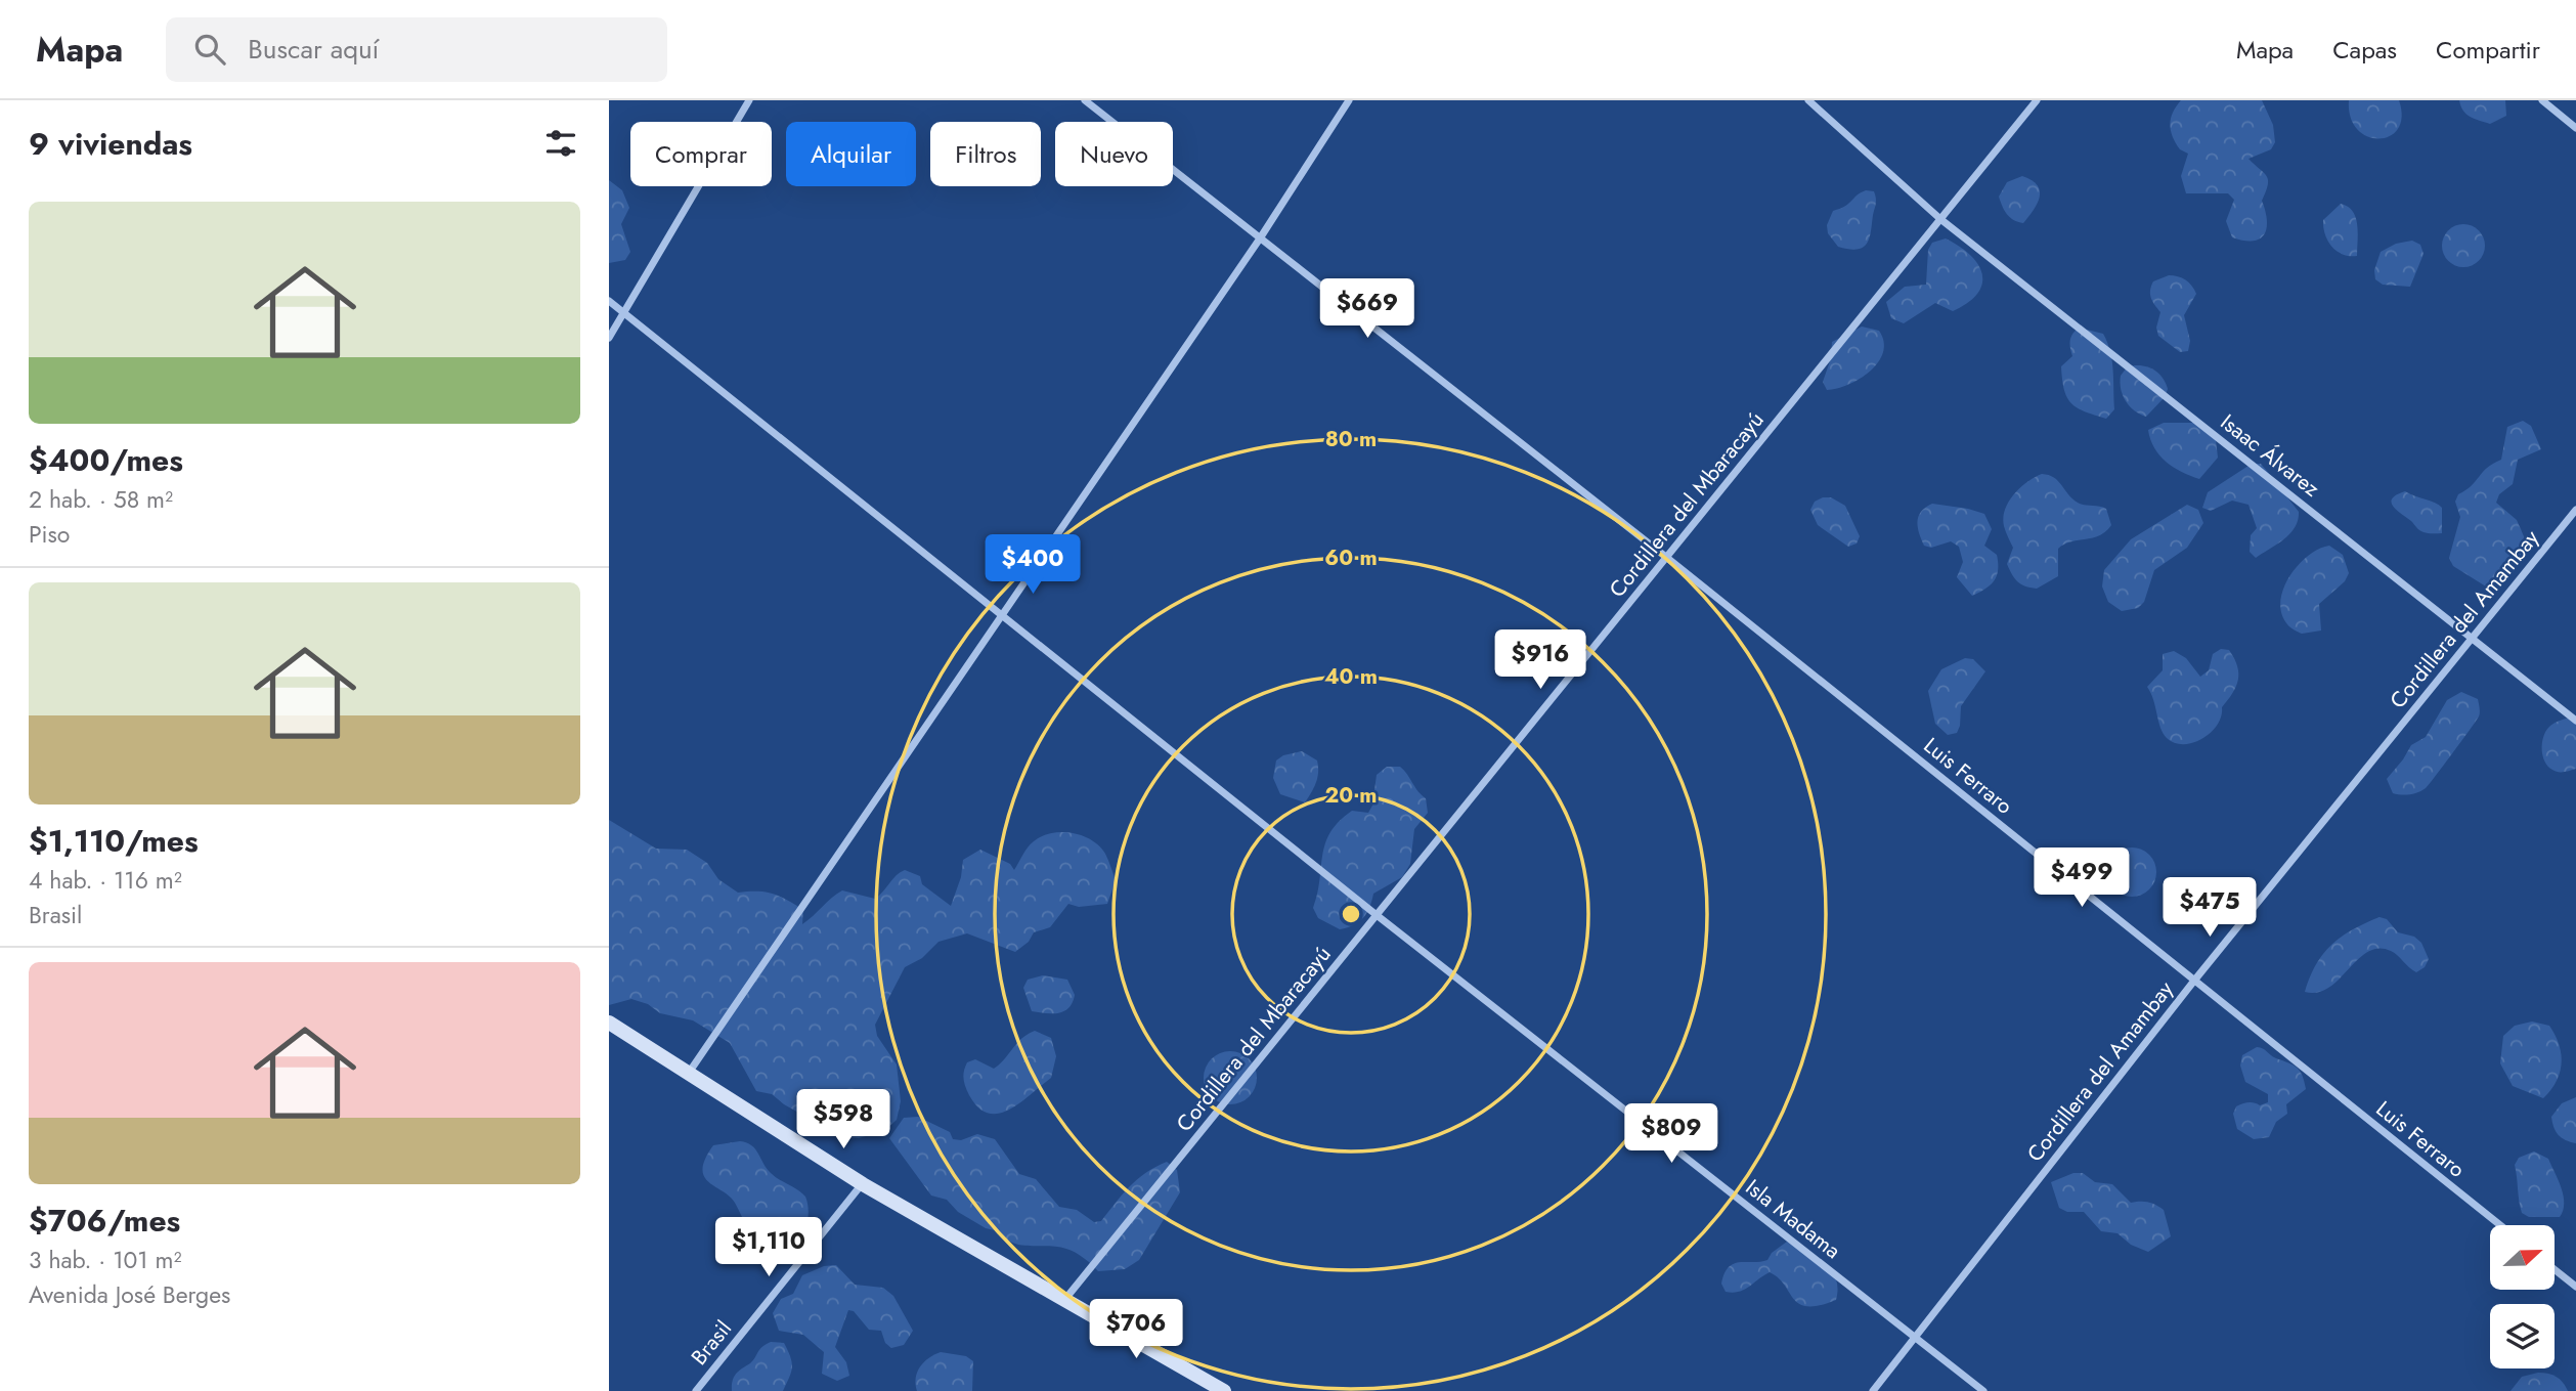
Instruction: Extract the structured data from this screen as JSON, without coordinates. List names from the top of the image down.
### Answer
{
  "streets": {
    "street": [
      "Isaac Álvarez",
      "Cordillera del Mbaracayú",
      "Cordillera del Amambay",
      "Luis Ferraro",
      "Isla Madama",
      "Brasil"
    ]
  },
  "crossings": [
    ["Isaac Álvarez", "Cordillera del Mbaracayú"],
    ["Isaac Álvarez", "Cordillera del Amambay"],
    ["Cordillera del Mbaracayú", "Luis Ferraro"],
    ["Cordillera del Mbaracayú", "Isla Madama"],
    ["Cordillera del Amambay", "Luis Ferraro"],
    ["Cordillera del Amambay", "Isla Madama"]
  ],
  "north": "right",
  "page": {
    "header": "Mapa",
    "search": "Buscar aquí",
    "nav": ["Mapa", "Capas", "Compartir"],
    "heading": "9 viviendas",
    "chip": [
      "Comprar",
      "Alquilar",
      "Filtros",
      "Nuevo"
    ],
    "list": [
      {
        "name": "$400/mes",
        "note": "2 hab. · 58 m² · Piso"
      },
      {
        "name": "$1,110/mes",
        "note": "4 hab. · 116 m² · Brasil"
      },
      {
        "name": "$706/mes",
        "note": "3 hab. · 101 m² · Avenida José Berges"
      }
    ],
    "price": [
      "$669",
      "$400",
      "$916",
      "$499",
      "$475",
      "$598",
      "$809",
      "$1,110",
      "$706"
    ]
  },
  "rings": [
    "80 m",
    "60 m",
    "40 m",
    "20 m"
  ]
}
